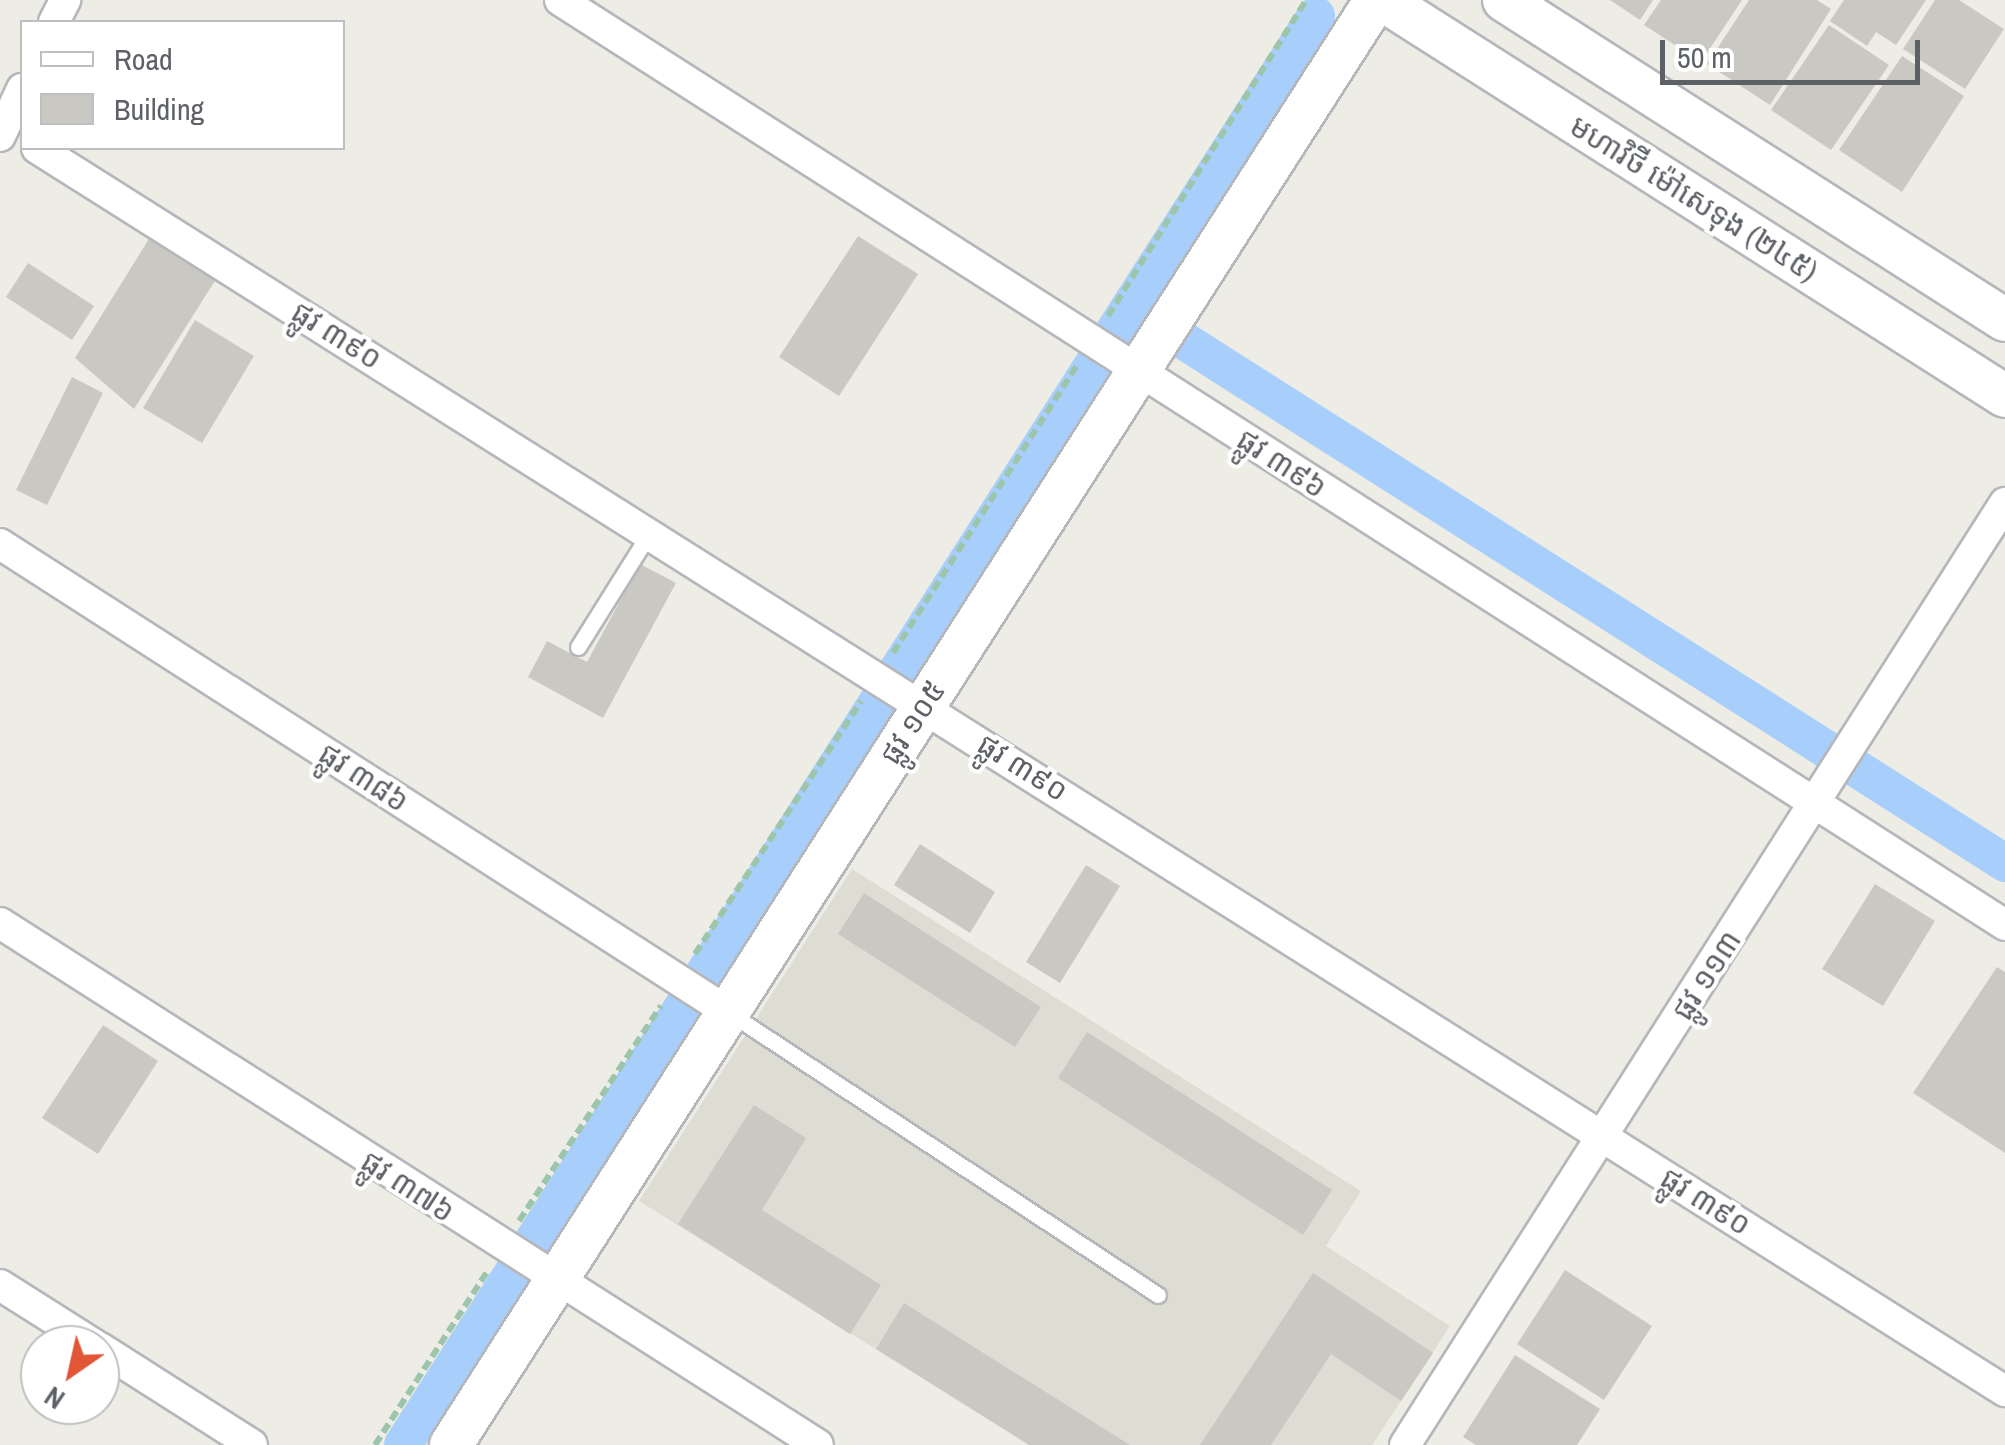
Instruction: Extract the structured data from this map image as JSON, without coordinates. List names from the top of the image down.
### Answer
{
  "streets": {
    "street": [
      "មហាវិថី ម៉ៅសេទុង (២៤៥)",
      "ផ្លូវ ៣៩០",
      "ផ្លូវ ៣៩៦",
      "ផ្លូវ ១០៥",
      "ផ្លូវ ៣៨៦",
      "ផ្លូវ ១១៣",
      "ផ្លូវ ៣៧៦"
    ]
  },
  "crossings": [
    ["មហាវិថី ម៉ៅសេទុង (២៤៥)", "ផ្លូវ ១០៥"],
    ["ផ្លូវ ៣៩០", "ផ្លូវ ១០៥"],
    ["ផ្លូវ ៣៩០", "ផ្លូវ ១១៣"],
    ["ផ្លូវ ៣៩៦", "ផ្លូវ ១០៥"],
    ["ផ្លូវ ៣៩៦", "ផ្លូវ ១១៣"],
    ["ផ្លូវ ១០៥", "ផ្លូវ ៣៨៦"],
    ["ផ្លូវ ១០៥", "ផ្លូវ ៣៧៦"]
  ],
  "legend": ["Road", "Building"],
  "scale_bar": "50 m",
  "north": "bottom left"
}
